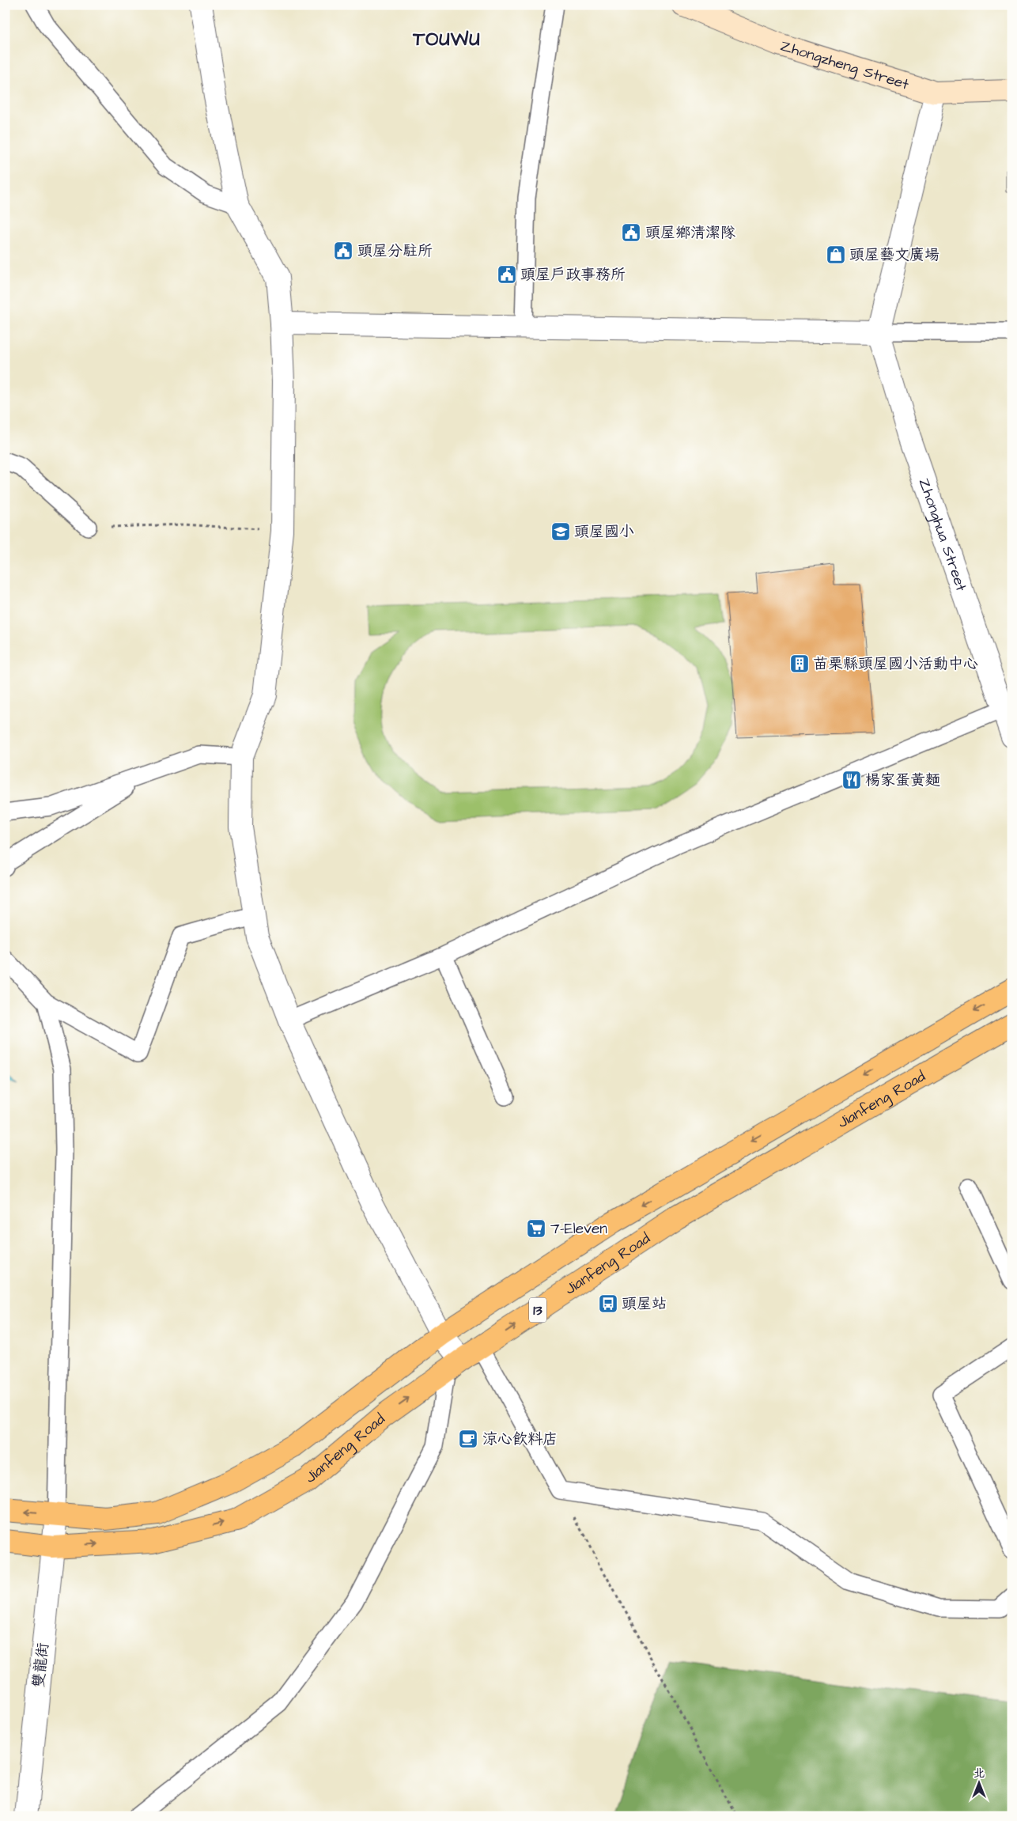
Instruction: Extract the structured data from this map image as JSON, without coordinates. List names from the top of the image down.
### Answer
{
  "streets": {
    "main road": ["Zhongzheng Street", "Jianfeng Road", "13"],
    "street": ["Zhonghua Street", "雙龍街"]
  },
  "crossings": [
    ["Jianfeng Road", "13"],
    ["Jianfeng Road", "雙龍街"],
    ["13", "雙龍街"]
  ],
  "districts": ["TOUWU"],
  "places": {
    "public building": ["頭屋鄉清潔隊", "頭屋分駐所", "頭屋戶政事務所"],
    "shop": ["頭屋藝文廣場"],
    "school or university": ["頭屋國小"],
    "building": ["苗栗縣頭屋國小活動中心"],
    "restaurant": ["楊家蛋黃麵"],
    "supermarket": ["7-Eleven"],
    "bus stop": ["頭屋站"],
    "cafe": ["涼心飲料店"]
  },
  "north": "top"
}
